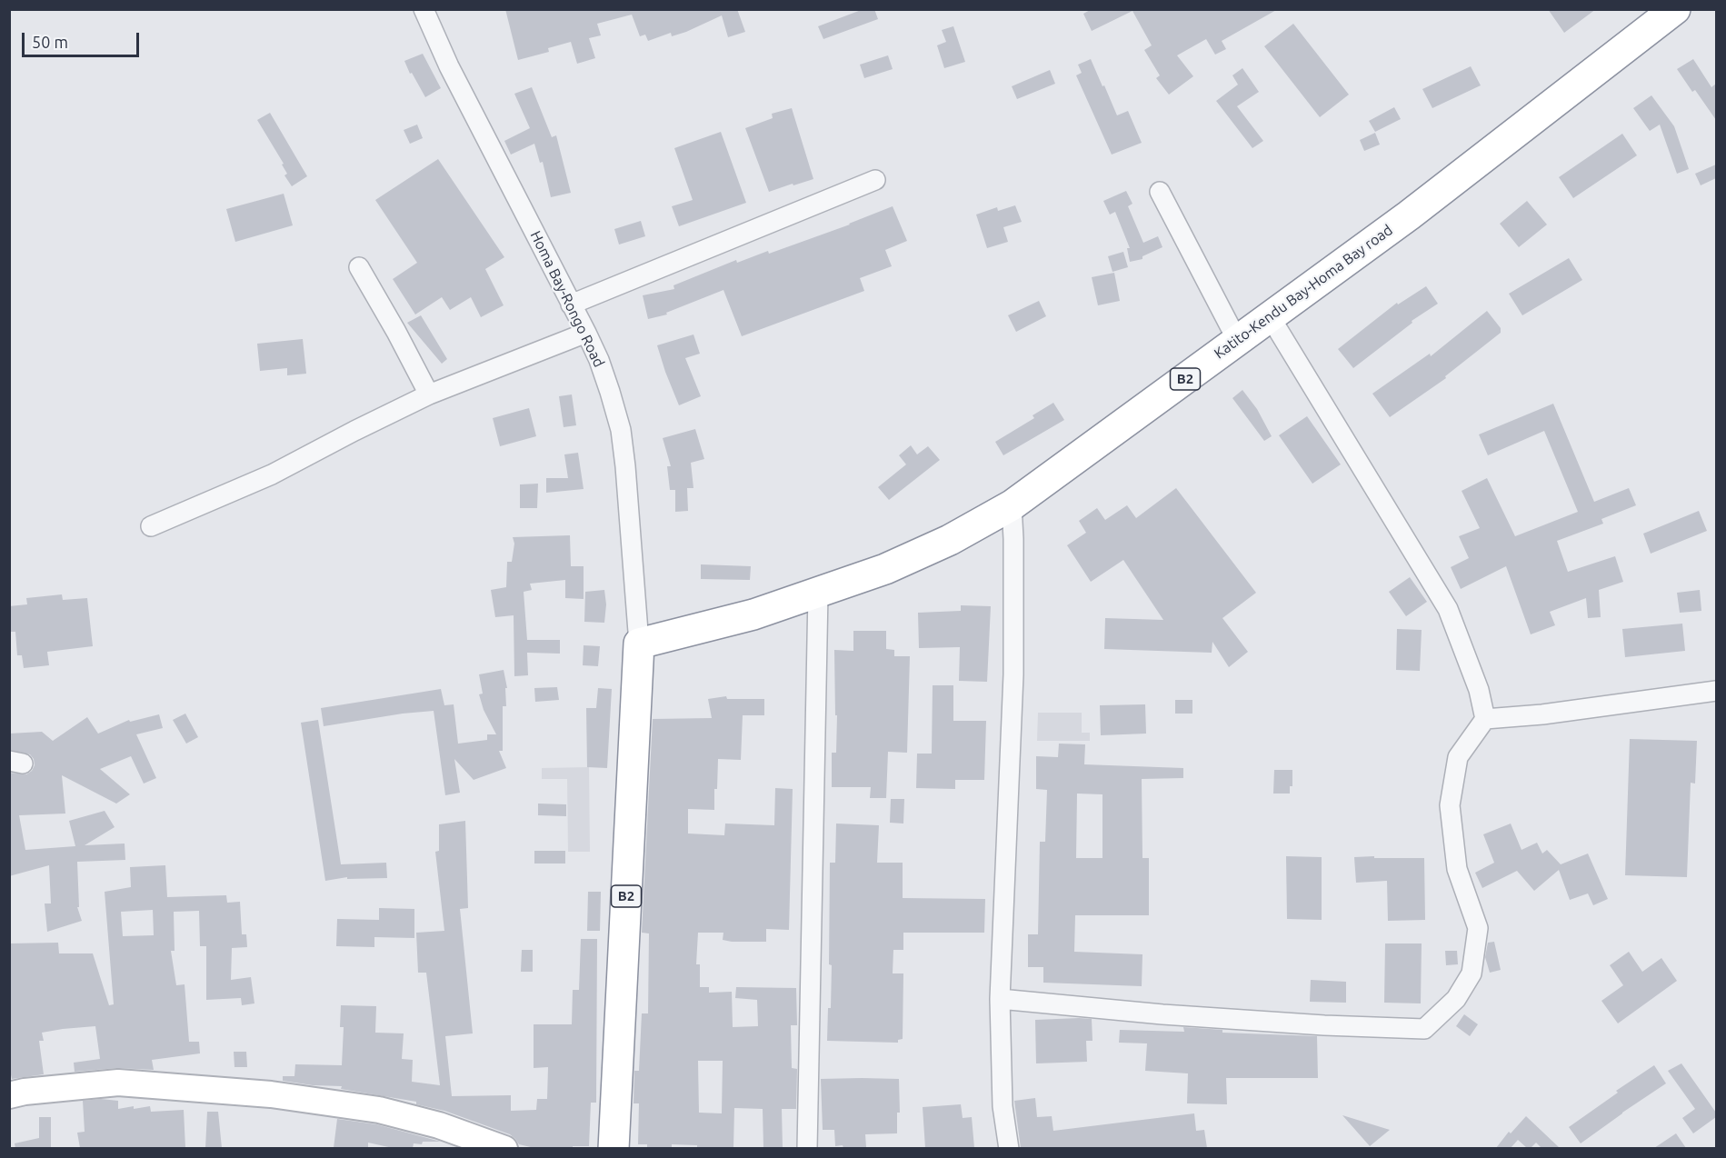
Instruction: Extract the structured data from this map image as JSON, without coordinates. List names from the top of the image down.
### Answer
{
  "streets": {
    "highway": ["Katito-Kendu Bay-Homa Bay road", "B2"],
    "street": ["Homa Bay-Rongo Road"]
  },
  "crossings": [
    ["Katito-Kendu Bay-Homa Bay road", "Homa Bay-Rongo Road"],
    ["Katito-Kendu Bay-Homa Bay road", "B2"],
    ["Homa Bay-Rongo Road", "B2"]
  ],
  "scale_bar": "50 m"
}
